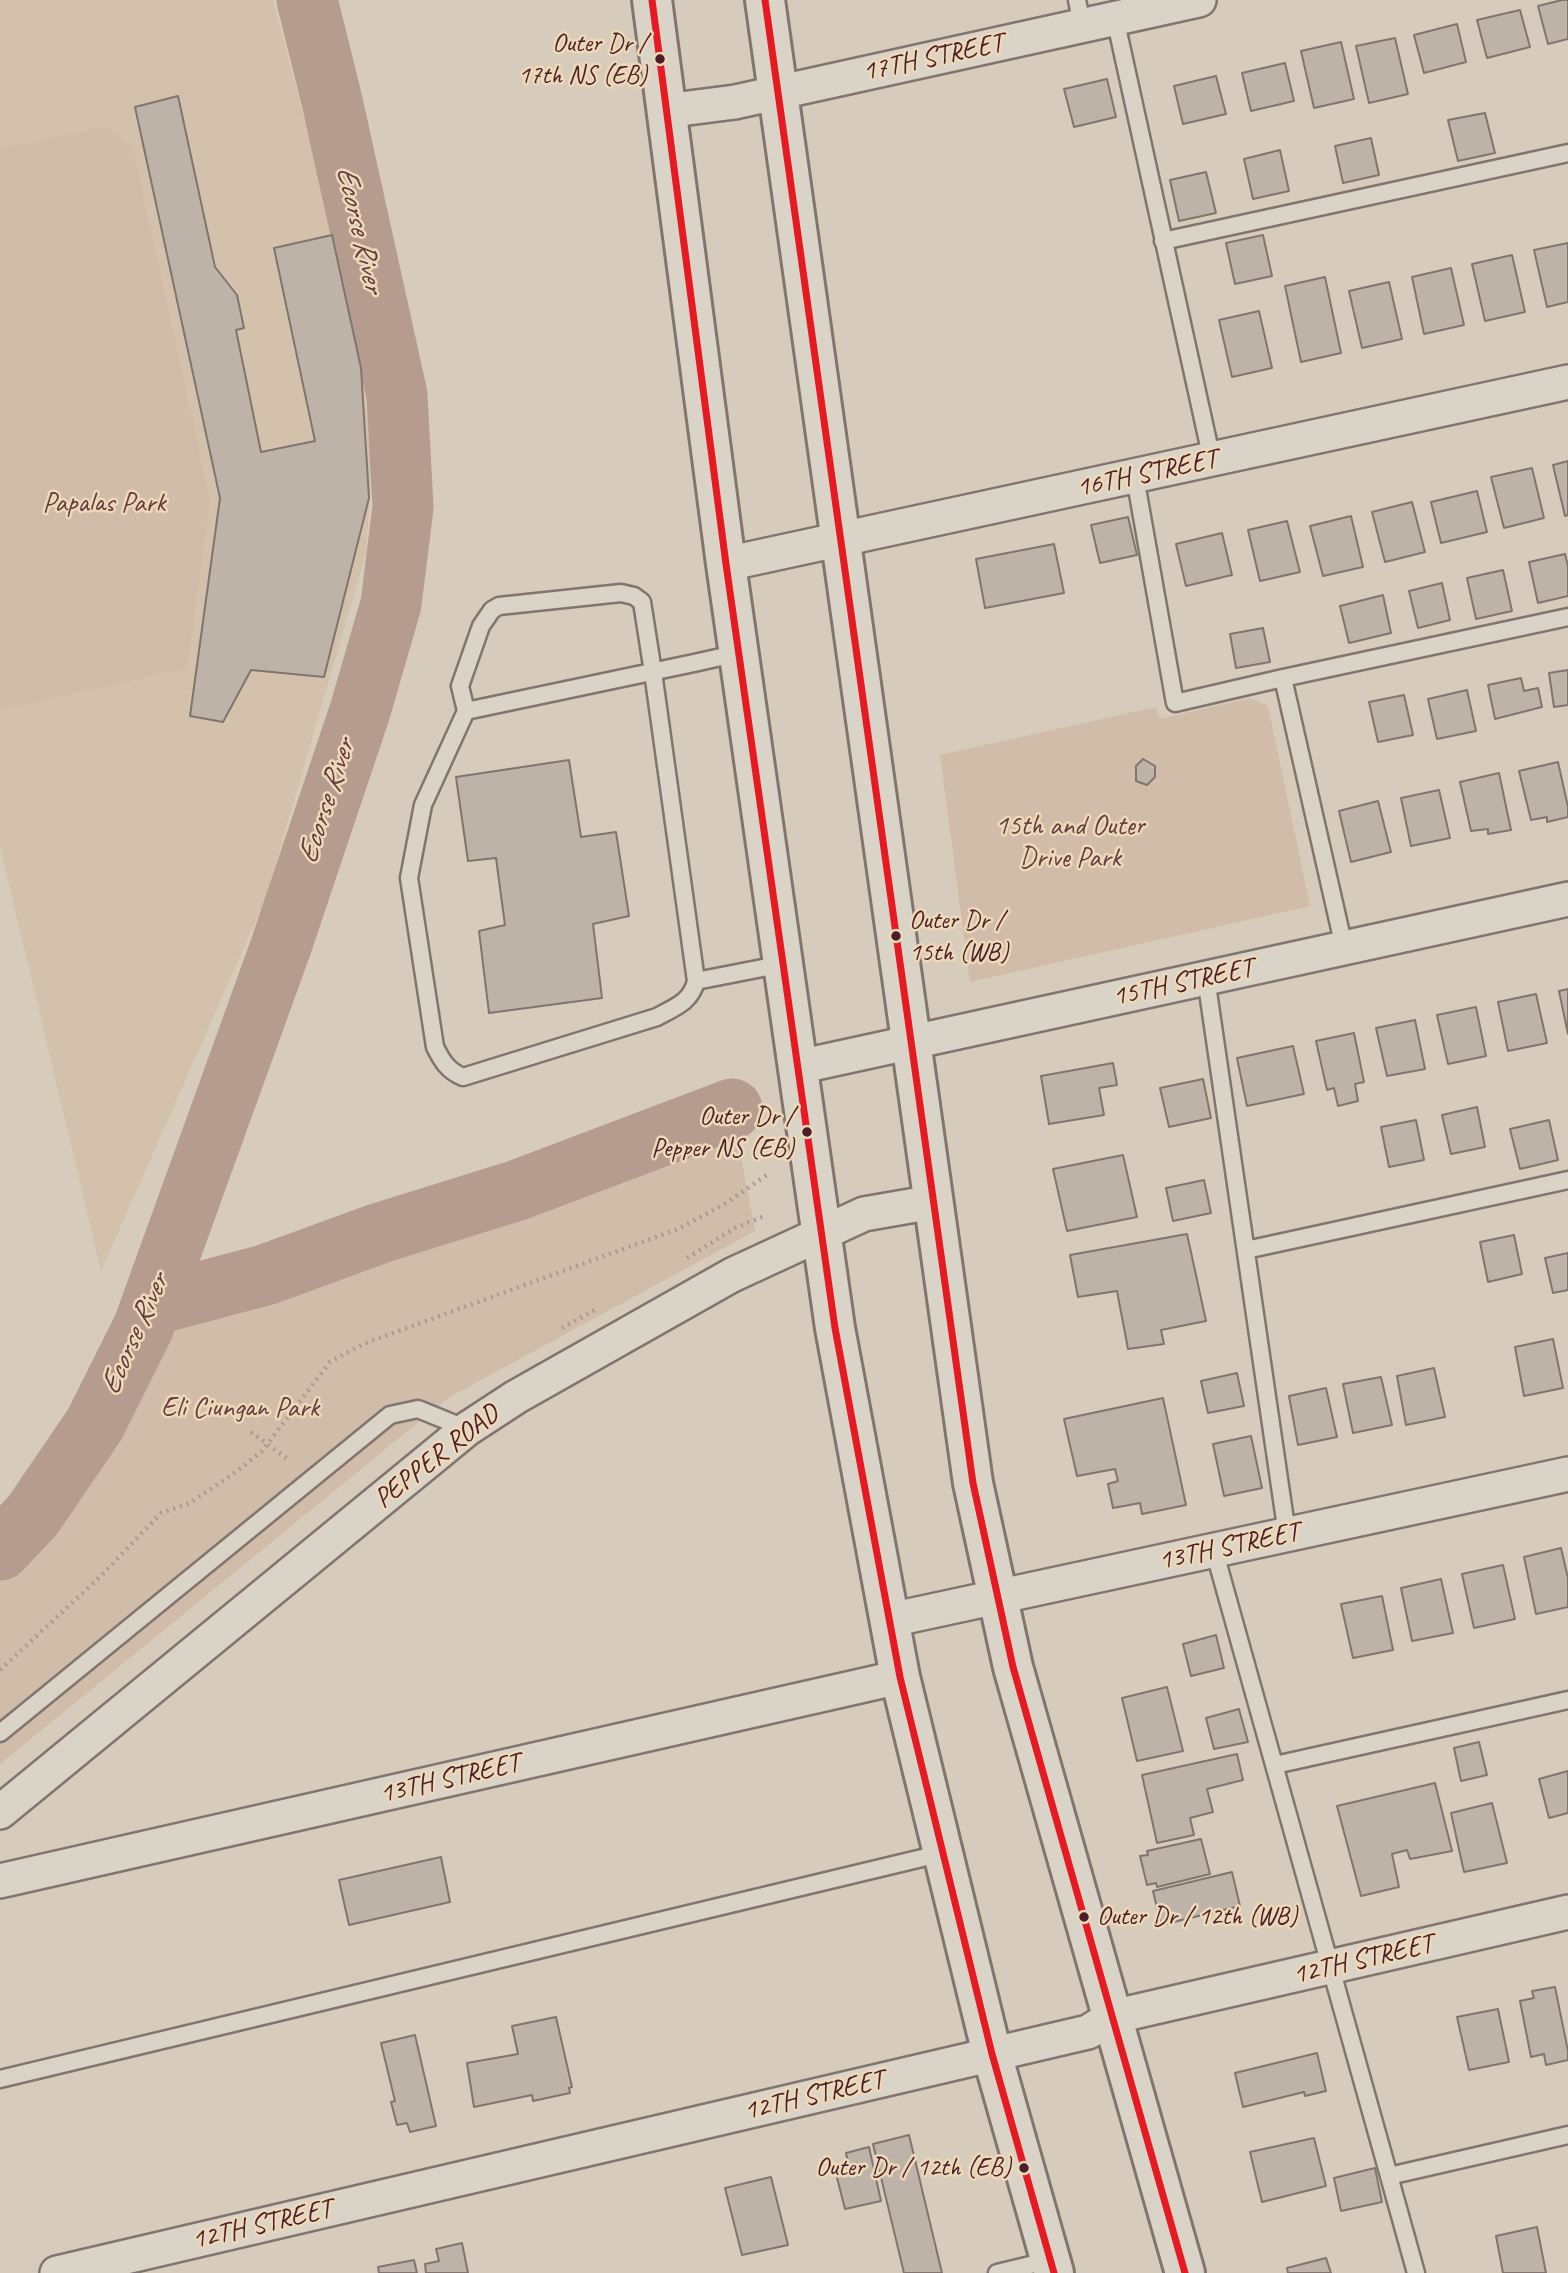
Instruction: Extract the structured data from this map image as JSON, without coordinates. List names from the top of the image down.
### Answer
{
  "streets": {
    "street": [
      "17TH STREET",
      "16TH STREET",
      "15TH STREET",
      "PEPPER ROAD",
      "13TH STREET",
      "12TH STREET"
    ]
  },
  "water": ["Ecorse River"],
  "parks": ["Papalas Park", "15th and Outer Drive Park", "Eli Ciungan Park"],
  "places": [
    "Outer Dr / 17th NS (EB)",
    "Outer Dr / 15th (WB)",
    "Outer Dr / Pepper NS (EB)",
    "Outer Dr / 12th (WB)",
    "Outer Dr / 12th (EB)"
  ]
}
